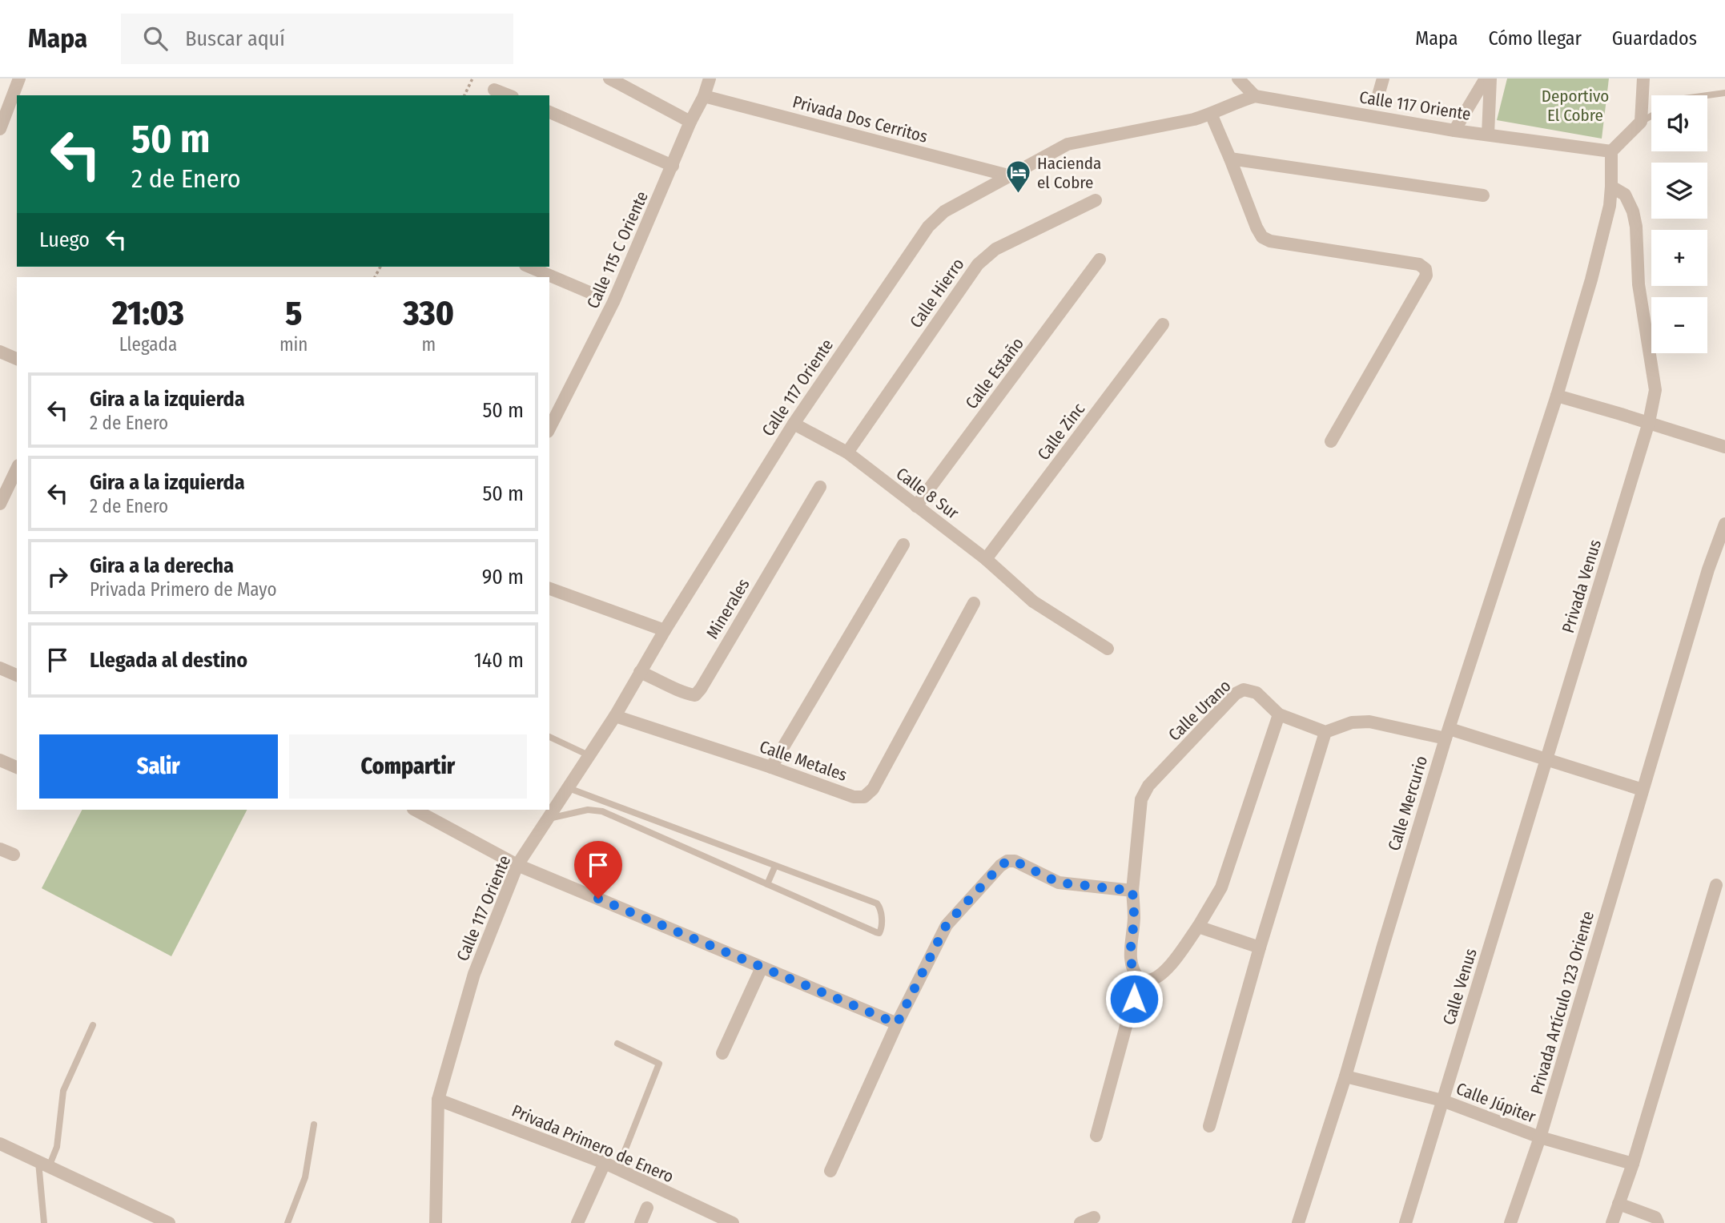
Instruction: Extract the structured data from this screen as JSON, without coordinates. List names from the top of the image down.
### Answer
{
  "streets": {
    "street": [
      "Calle 117 Oriente",
      "Privada Dos Cerritos",
      "Calle 115 C Oriente",
      "Calle Hierro",
      "Calle Estaño",
      "Calle Zinc",
      "Calle 8 Sur",
      "Privada Venus",
      "Minerales",
      "Calle Urano",
      "Calle Metales",
      "Calle Mercurio",
      "Calle Venus",
      "Privada Artículo 123 Oriente",
      "Calle Júpiter",
      "Privada Primero de Enero"
    ]
  },
  "crossings": [
    ["Calle 117 Oriente", "Privada Dos Cerritos"],
    ["Calle 117 Oriente", "Calle 8 Sur"],
    ["Calle 117 Oriente", "Minerales"],
    ["Calle 117 Oriente", "Calle Metales"],
    ["Calle 117 Oriente", "Calle Mercurio"],
    ["Calle 117 Oriente", "Privada Primero de Enero"],
    ["Privada Dos Cerritos", "Calle 115 C Oriente"],
    ["Calle Hierro", "Calle 8 Sur"],
    ["Calle Estaño", "Calle 8 Sur"],
    ["Calle Zinc", "Calle 8 Sur"],
    ["Privada Venus", "Calle Mercurio"],
    ["Privada Venus", "Calle Venus"],
    ["Calle Mercurio", "Calle Júpiter"],
    ["Calle Venus", "Calle Júpiter"],
    ["Privada Artículo 123 Oriente", "Calle Júpiter"]
  ],
  "parks": ["Deportivo El Cobre"],
  "places": {
    "hotel": ["Hacienda el Cobre"]
  },
  "page": {
    "header": "Mapa",
    "search": "Buscar aquí",
    "nav": ["Mapa", "Cómo llegar", "Guardados"],
    "map_buttons": ["+", "−"],
    "turn": ["50 m", "2 de Enero"],
    "then": "Luego",
    "eta": [
      "21:03",
      "Llegada",
      "5",
      "min",
      "330",
      "m"
    ],
    "list": [
      {
        "name": "Gira a la izquierda",
        "note": "2 de Enero",
        "value": "50 m"
      },
      {
        "name": "Gira a la izquierda",
        "note": "2 de Enero",
        "value": "50 m"
      },
      {
        "name": "Gira a la derecha",
        "note": "Privada Primero de Mayo",
        "value": "90 m"
      },
      {
        "name": "Llegada al destino",
        "value": "140 m"
      }
    ],
    "buttons": ["Salir", "Compartir"]
  }
}
